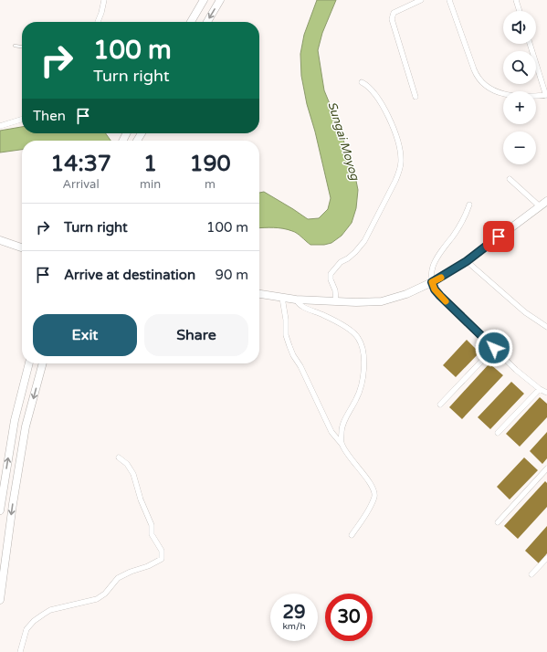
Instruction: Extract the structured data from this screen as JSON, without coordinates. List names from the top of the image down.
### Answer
{
  "water": ["Sungai Moyog"],
  "page": {
    "map_buttons": ["+", "−"],
    "turn": ["100 m", "Turn right"],
    "then": "Then",
    "eta": [
      "14:37",
      "Arrival",
      "1",
      "min",
      "190",
      "m"
    ],
    "list": [
      {
        "name": "Turn right",
        "value": "100 m"
      },
      {
        "name": "Arrive at destination",
        "value": "90 m"
      }
    ],
    "buttons": ["Exit", "Share"],
    "speed": "29 km/h",
    "limit": "30"
  }
}
